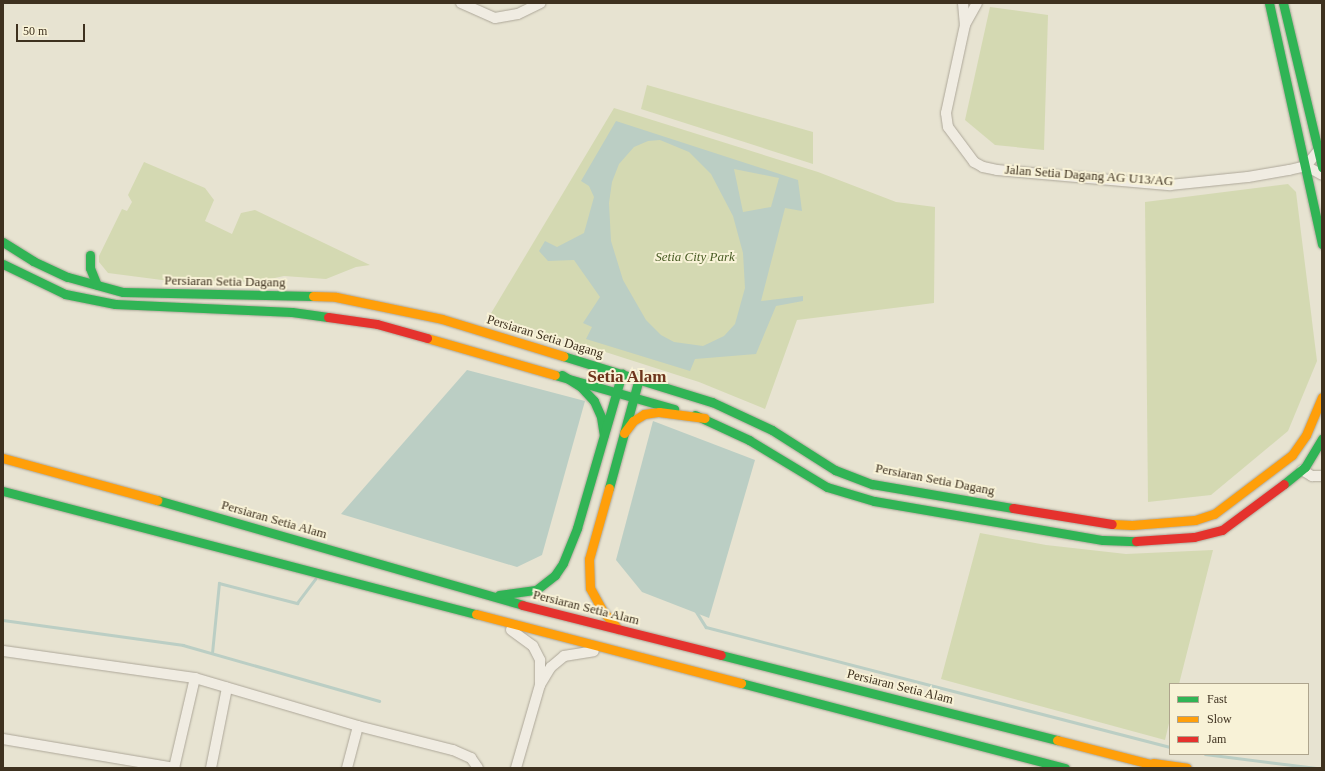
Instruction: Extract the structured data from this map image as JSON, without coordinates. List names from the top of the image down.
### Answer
{
  "streets": {
    "main road": ["Persiaran Setia Dagang", "Persiaran Setia Alam"],
    "street": ["Jalan Setia Dagang AG U13/AG"]
  },
  "districts": ["Setia Alam"],
  "parks": ["Setia City Park"],
  "legend": ["Fast", "Slow", "Jam"],
  "scale_bar": "50 m"
}
